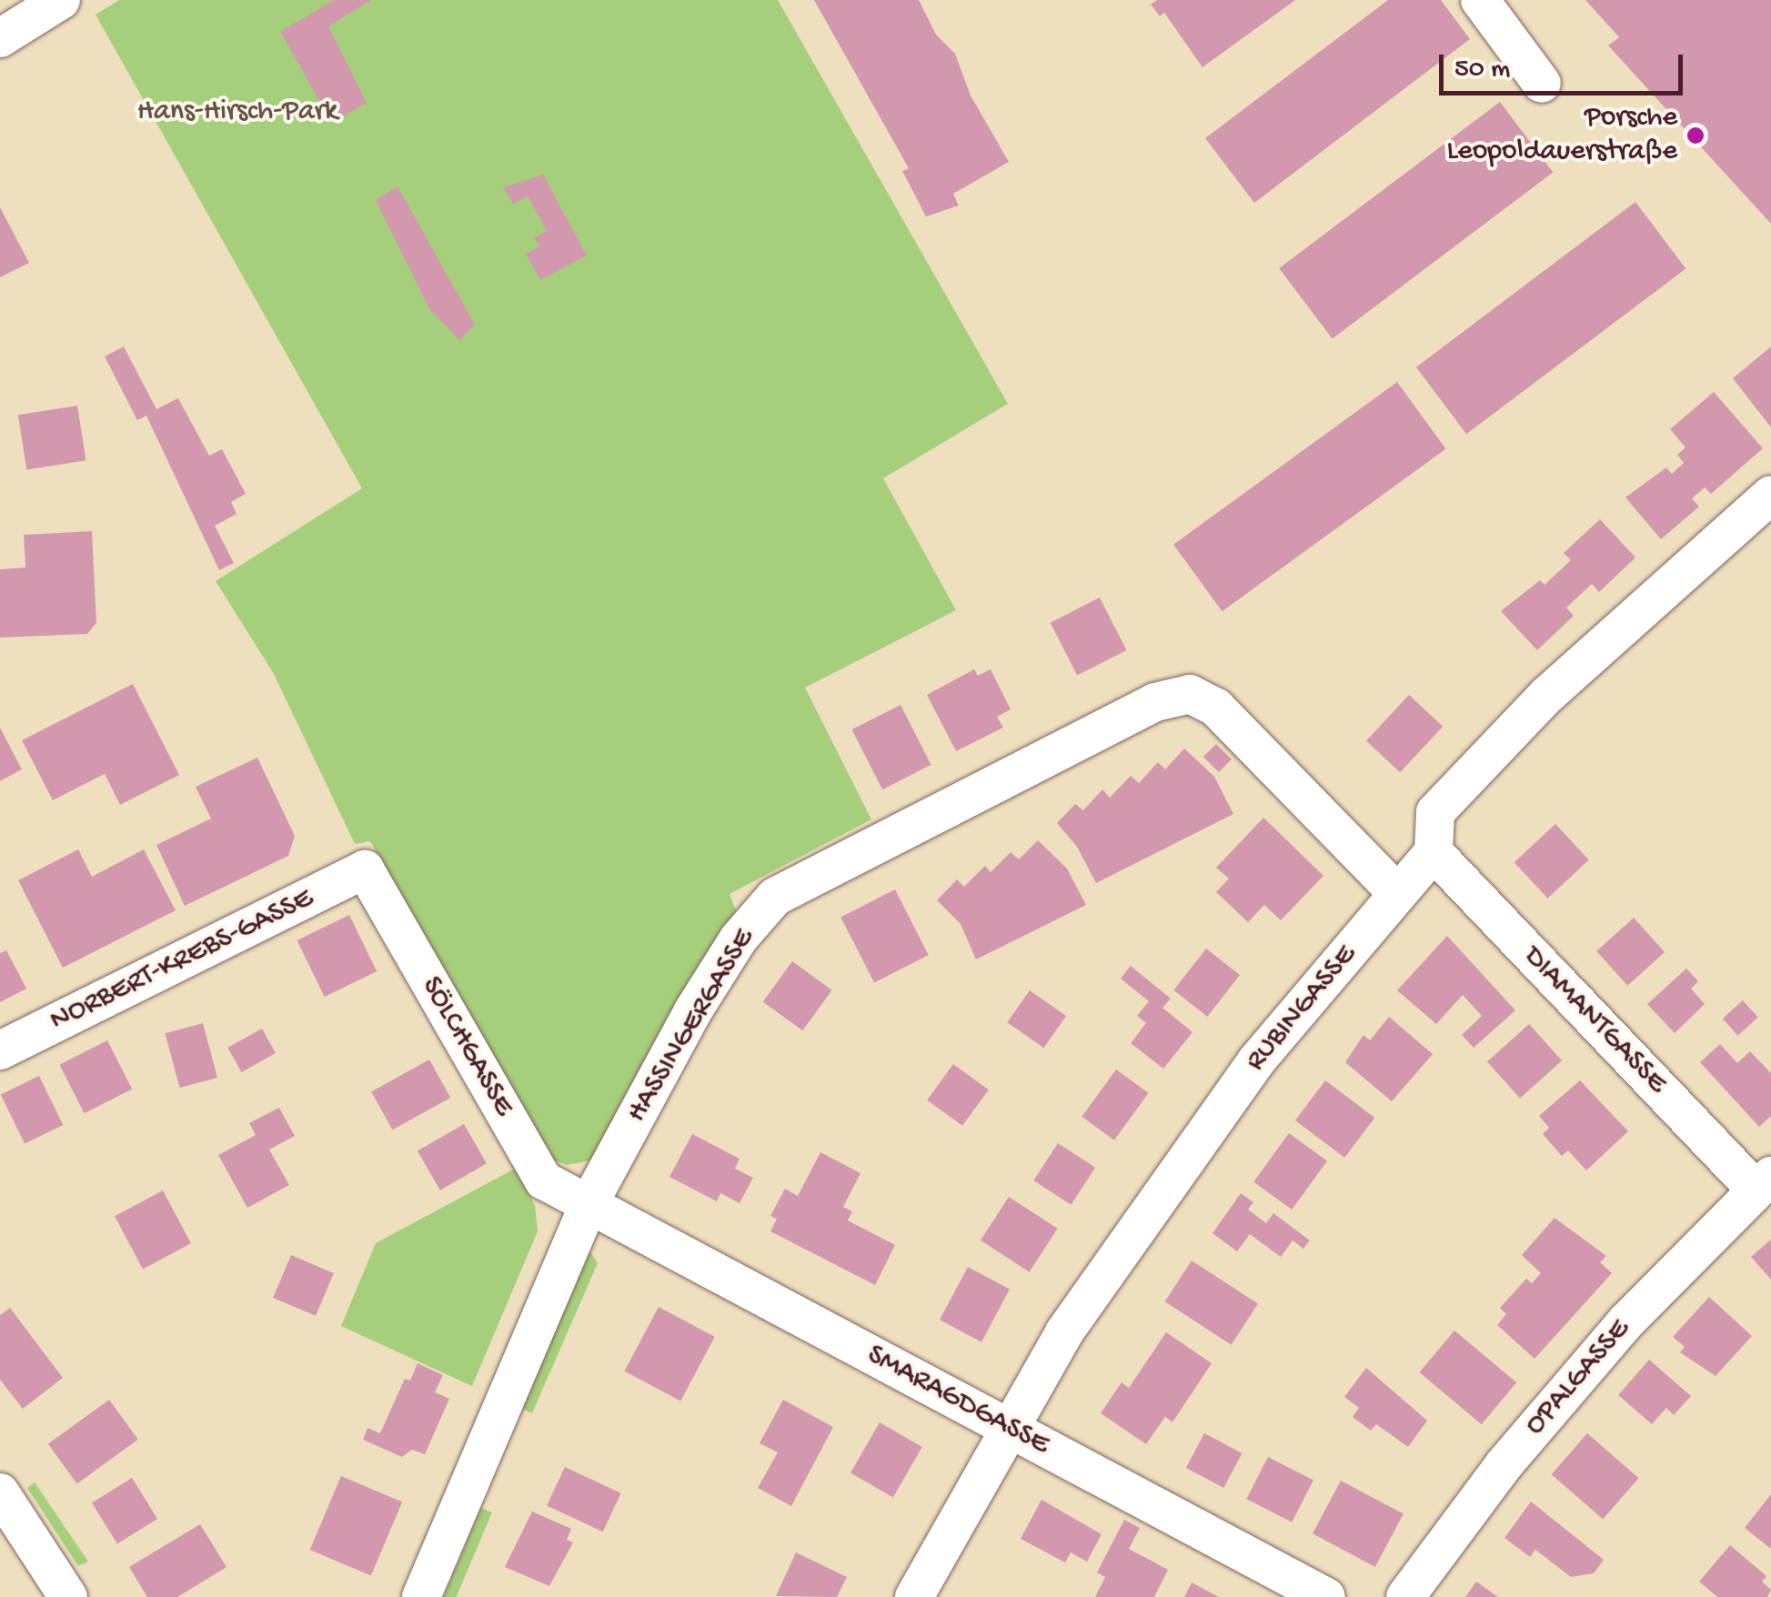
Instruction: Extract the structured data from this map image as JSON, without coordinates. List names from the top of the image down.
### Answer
{
  "streets": {
    "street": [
      "NORBERT-KREBS-GASSE",
      "RUBINGASSE",
      "DIAMANTGASSE",
      "HASSINGERGASSE",
      "SÖLCHGASSE",
      "OPALGASSE",
      "SMARAGDGASSE"
    ]
  },
  "crossings": [
    ["NORBERT-KREBS-GASSE", "SÖLCHGASSE"],
    ["RUBINGASSE", "DIAMANTGASSE"],
    ["RUBINGASSE", "HASSINGERGASSE"],
    ["RUBINGASSE", "SMARAGDGASSE"],
    ["DIAMANTGASSE", "OPALGASSE"],
    ["HASSINGERGASSE", "SÖLCHGASSE"],
    ["HASSINGERGASSE", "SMARAGDGASSE"],
    ["SÖLCHGASSE", "SMARAGDGASSE"]
  ],
  "parks": ["Hans-Hirsch-Park"],
  "places": ["Porsche Leopoldauerstraße"],
  "scale_bar": "50 m"
}
